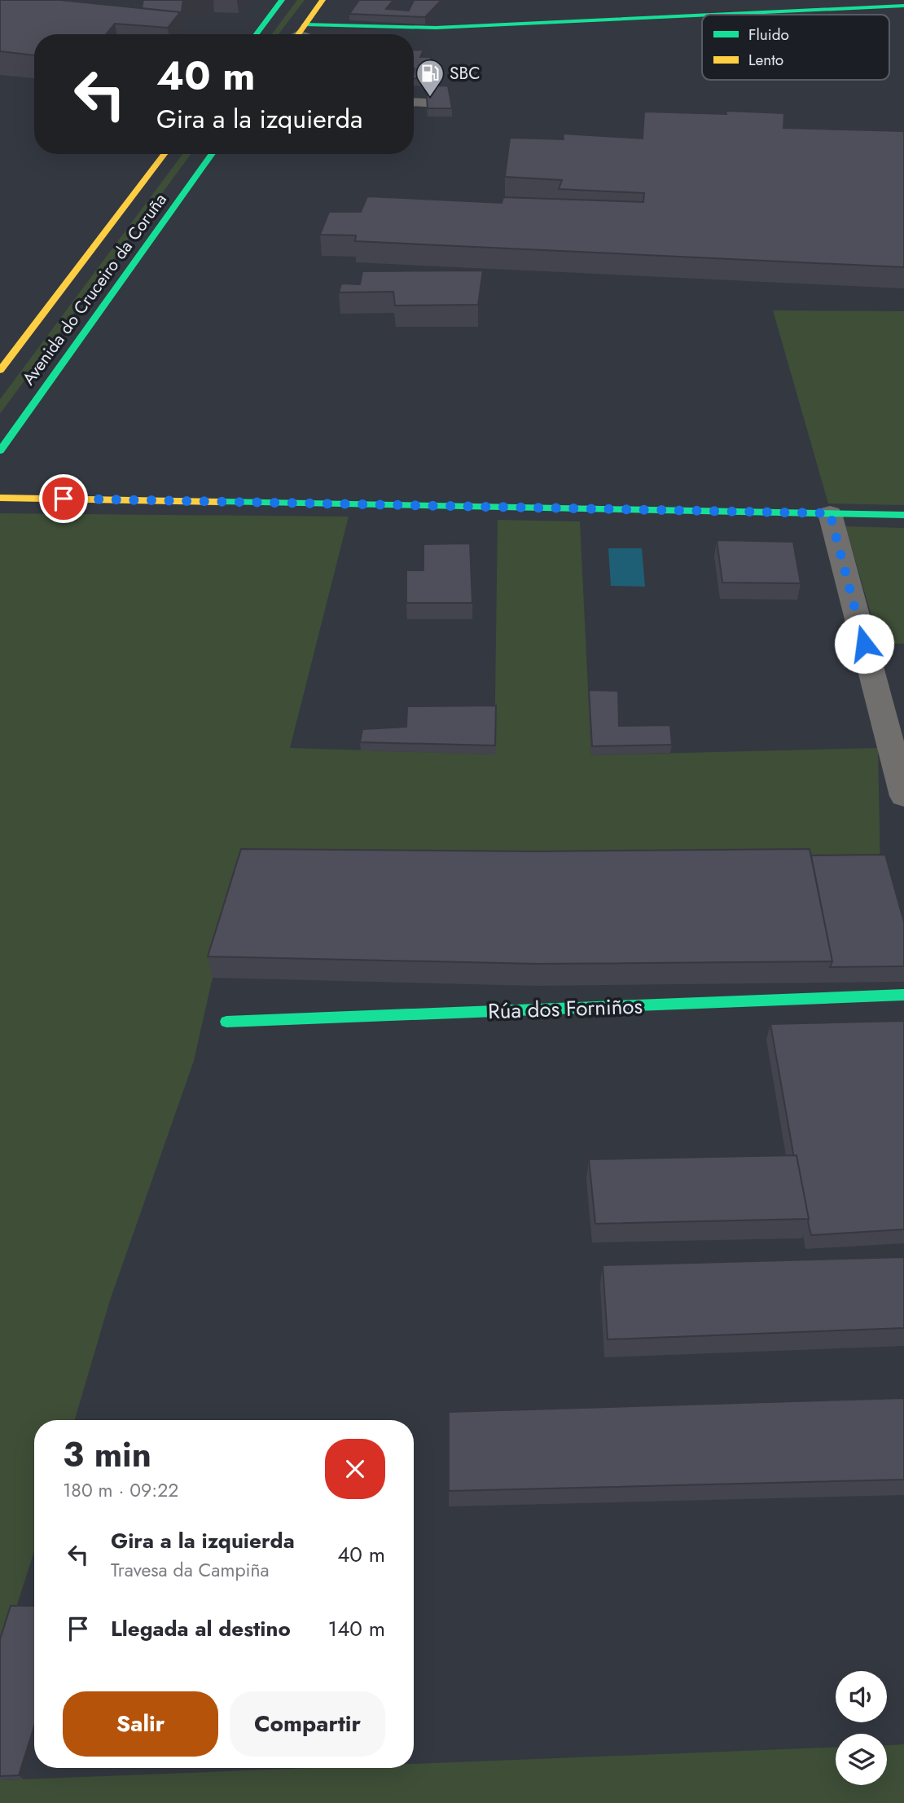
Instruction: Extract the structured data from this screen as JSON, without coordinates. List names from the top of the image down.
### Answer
{
  "streets": {
    "street": ["Avenida do Cruceiro da Coruña", "Rúa dos Forniños"]
  },
  "places": {
    "fuel station": ["SBC"]
  },
  "legend": ["Fluido", "Lento"],
  "page": {
    "turn": ["40 m", "Gira a la izquierda"],
    "heading": ["3 min", "180 m · 09:22"],
    "list": [
      {
        "name": "Gira a la izquierda",
        "note": "Travesa da Campiña",
        "value": "40 m"
      },
      {
        "name": "Llegada al destino",
        "value": "140 m"
      }
    ],
    "buttons": ["Salir", "Compartir"]
  }
}
